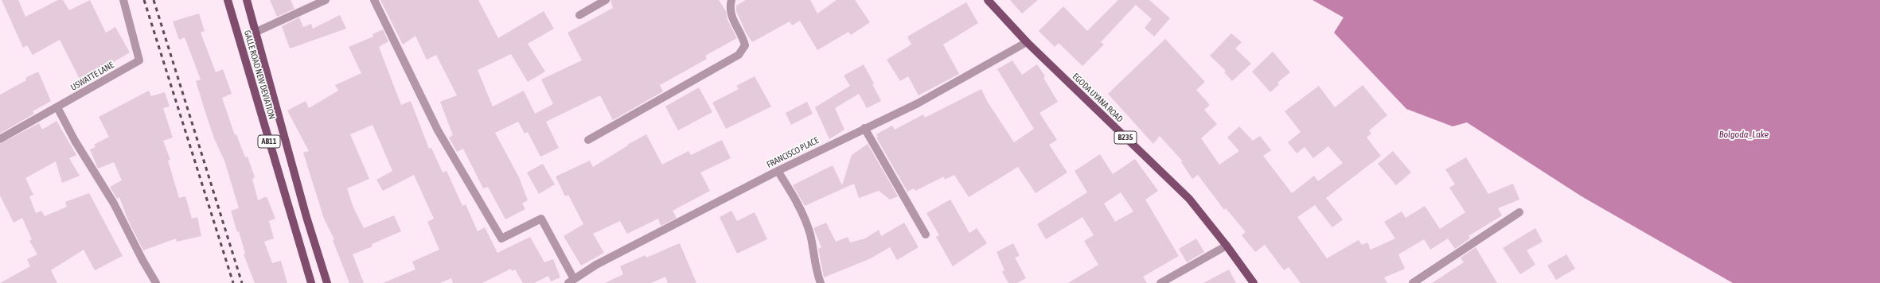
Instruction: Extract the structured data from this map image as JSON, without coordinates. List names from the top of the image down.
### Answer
{
  "streets": {
    "main road": [
      "GALLE ROAD NEW DEVIATION",
      "EGODA UYANA ROAD",
      "B235",
      "AB11"
    ],
    "street": ["USWATTE LANE", "FRANCISCO PLACE"]
  },
  "crossings": [
    ["EGODA UYANA ROAD", "FRANCISCO PLACE"]
  ],
  "water": ["Bolgoda_Lake"]
}
